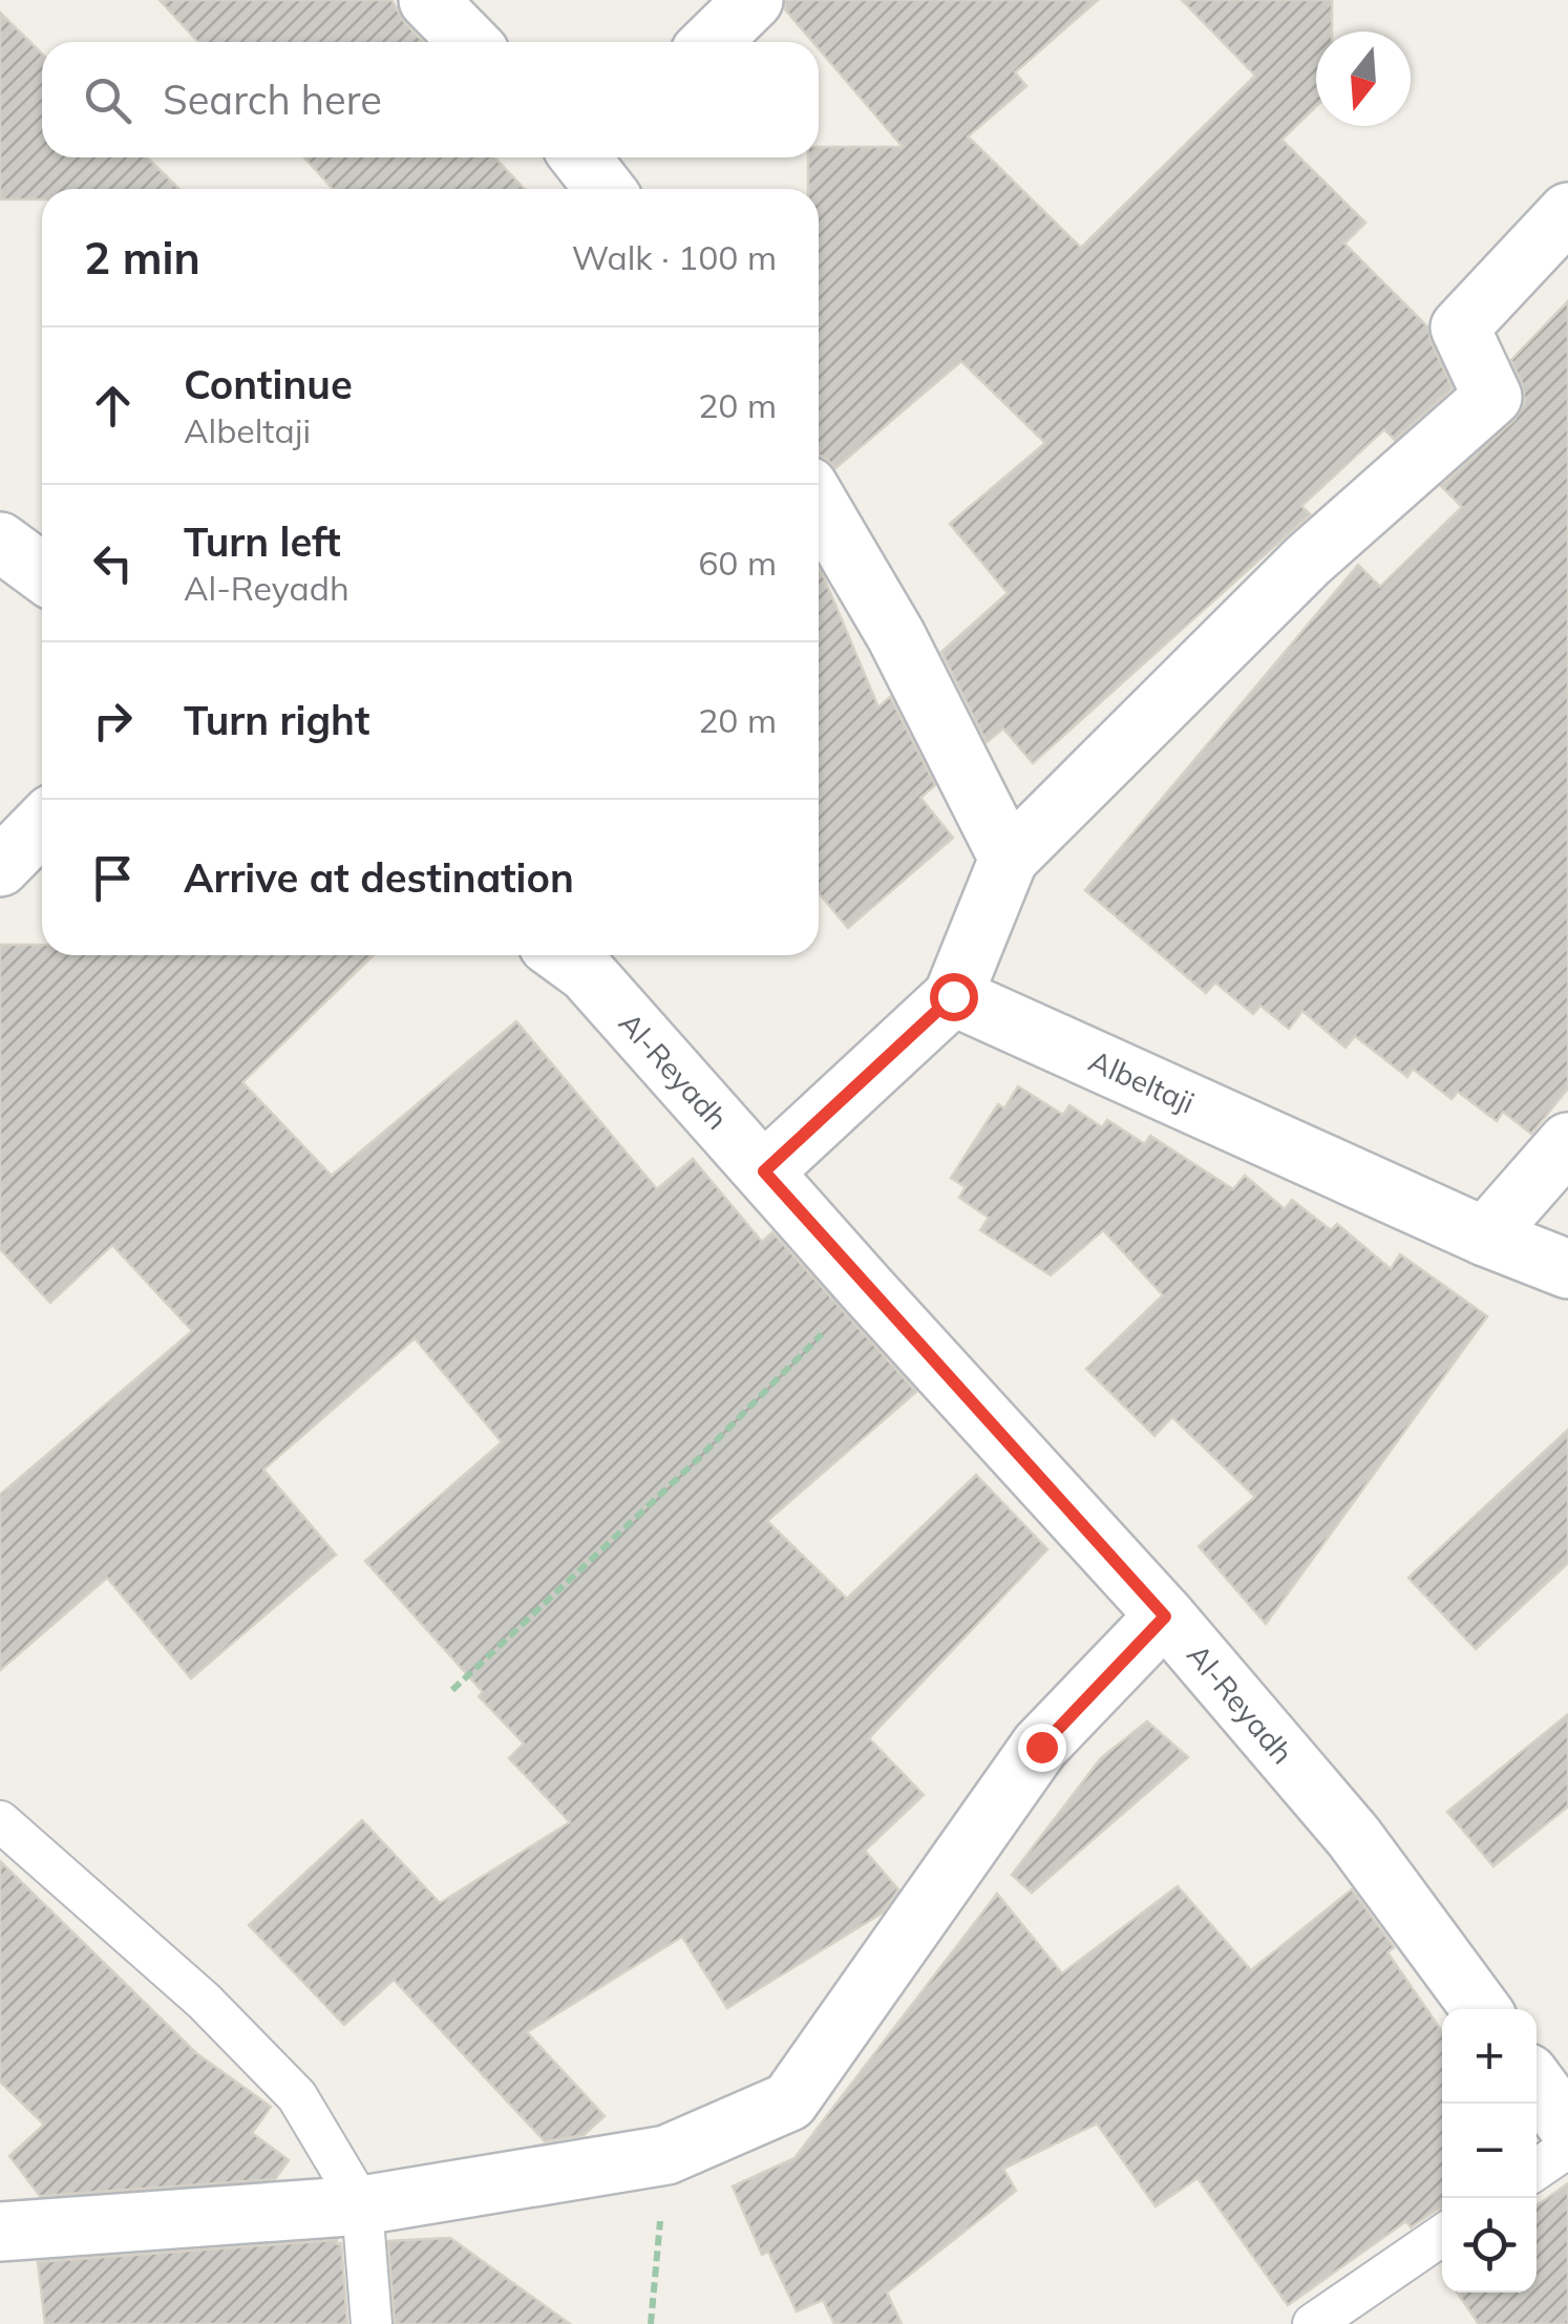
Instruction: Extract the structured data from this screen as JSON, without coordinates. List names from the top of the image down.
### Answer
{
  "streets": {
    "street": ["Al-Reyadh", "Albeltaji"]
  },
  "north": "bottom",
  "page": {
    "search": "Search here",
    "heading": ["2 min", "Walk · 100 m"],
    "list": [
      ["Continue", "Albeltaji", "20 m"],
      ["Turn left", "Al-Reyadh", "60 m"],
      ["Turn right", "20 m"],
      "Arrive at destination"
    ],
    "map_buttons": ["+", "−"]
  }
}
